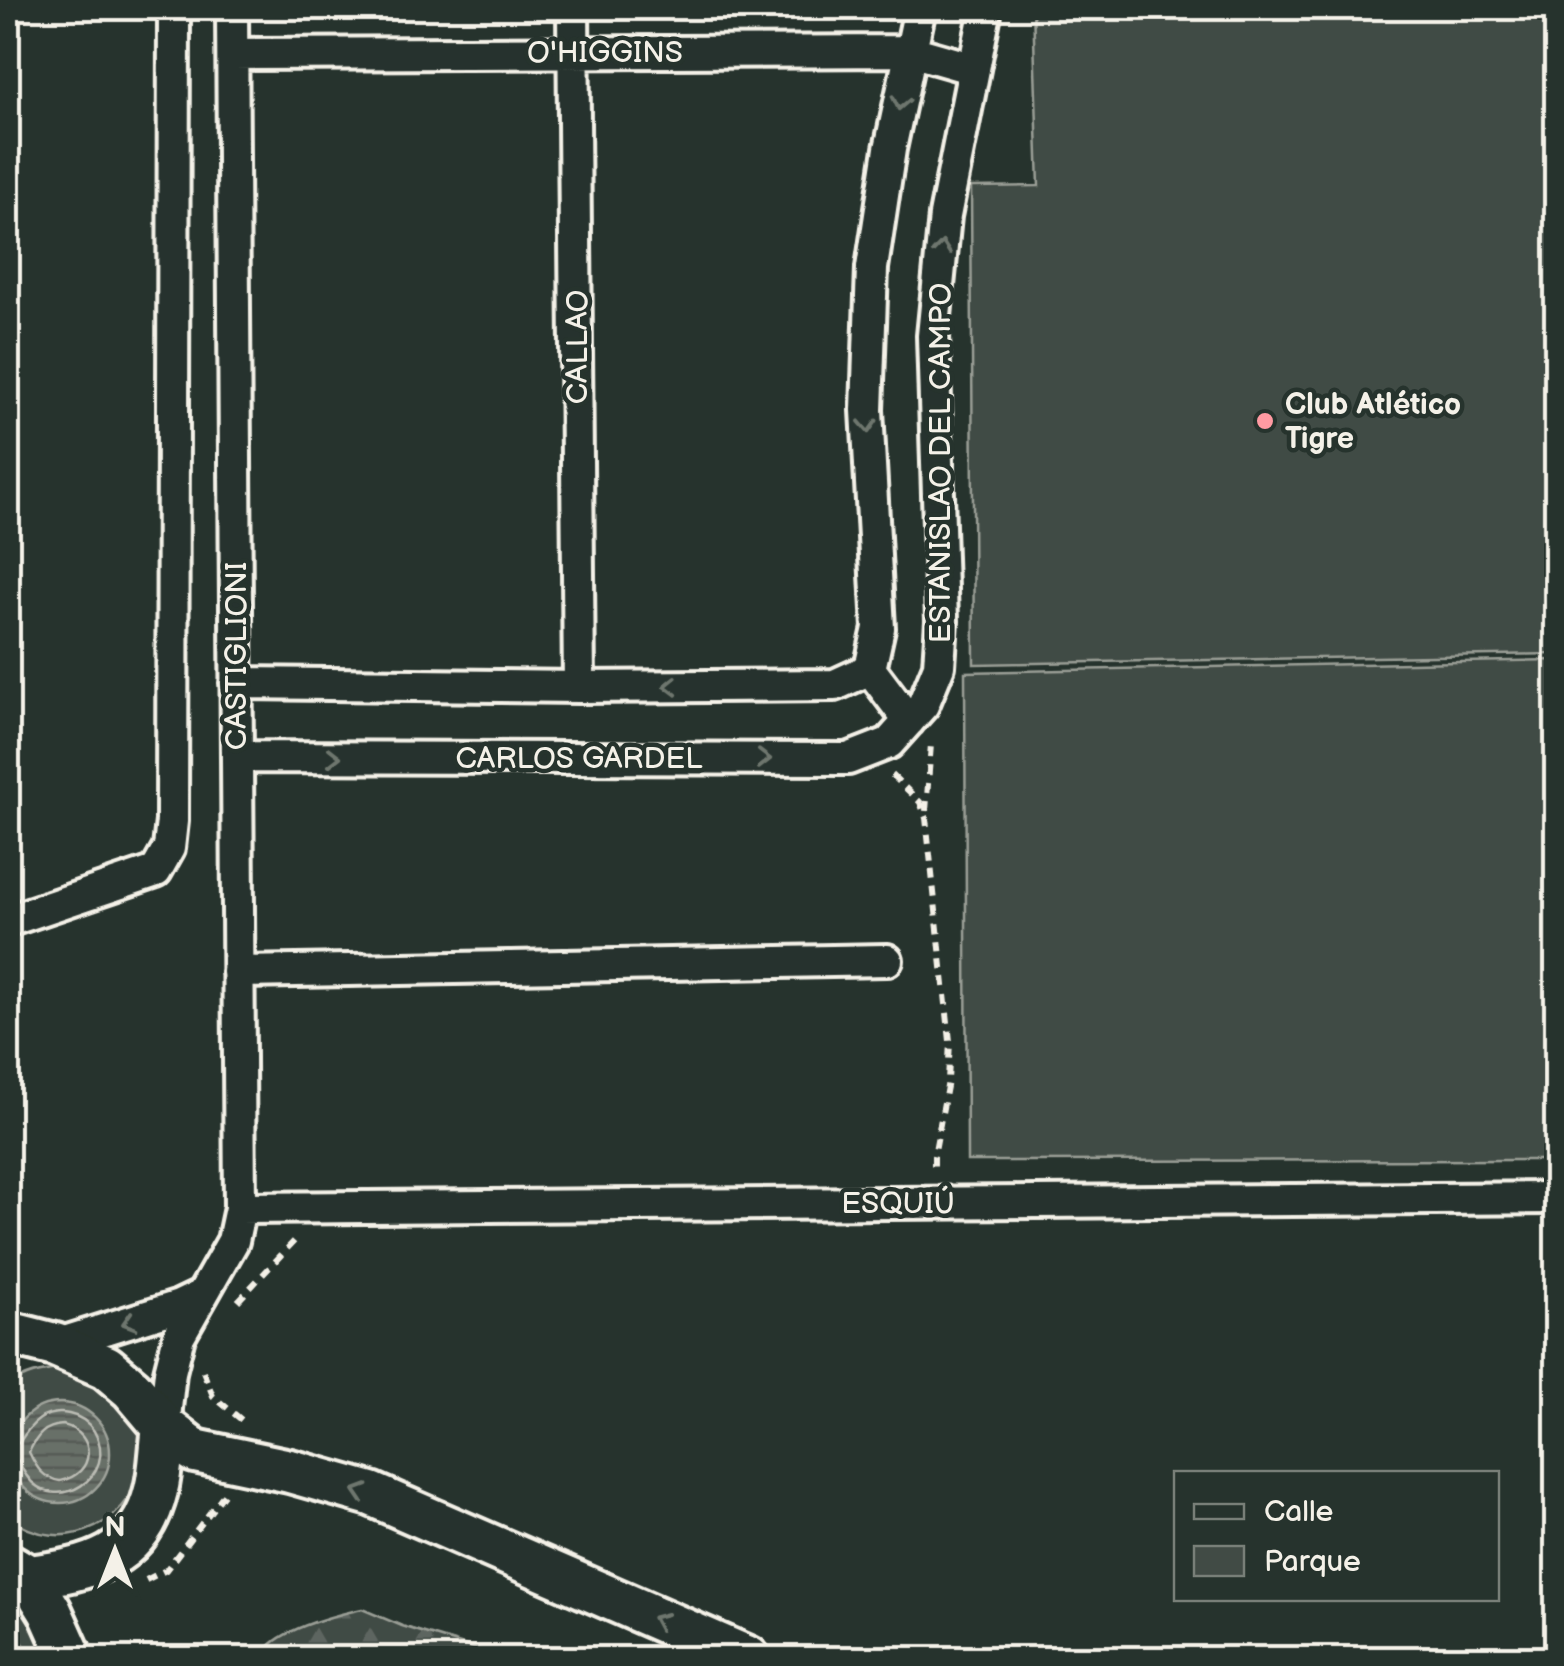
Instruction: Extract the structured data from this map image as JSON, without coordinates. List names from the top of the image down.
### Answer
{
  "streets": {
    "street": [
      "O'HIGGINS",
      "CALLAO",
      "ESTANISLAO DEL CAMPO",
      "CASTIGLIONI",
      "CARLOS GARDEL",
      "ESQUIÚ"
    ]
  },
  "crossings": [
    ["O'HIGGINS", "CALLAO"],
    ["O'HIGGINS", "ESTANISLAO DEL CAMPO"],
    ["O'HIGGINS", "CASTIGLIONI"],
    ["ESTANISLAO DEL CAMPO", "CARLOS GARDEL"],
    ["CASTIGLIONI", "CARLOS GARDEL"],
    ["CASTIGLIONI", "ESQUIÚ"]
  ],
  "places": ["Club Atlético Tigre"],
  "legend": ["Calle", "Parque"],
  "north": "top"
}
